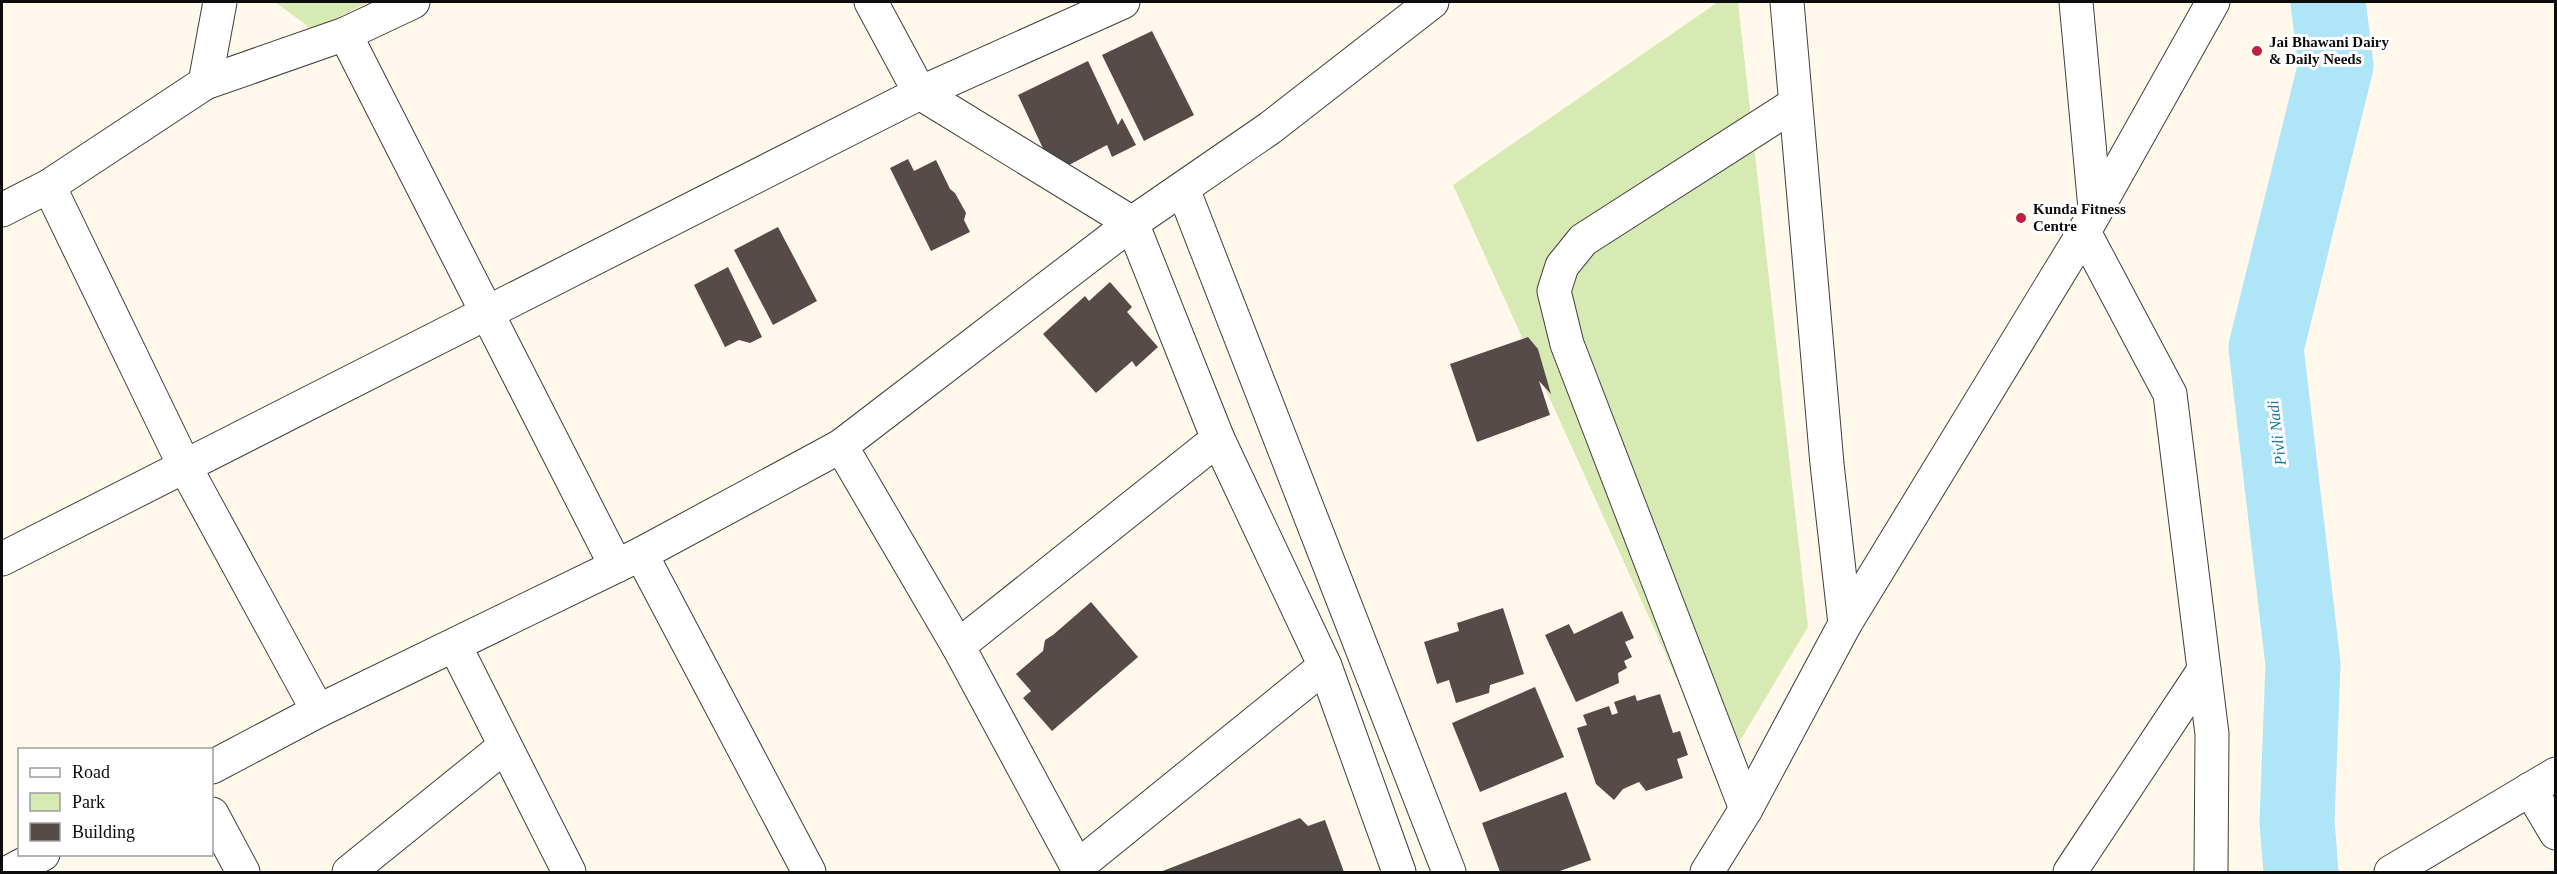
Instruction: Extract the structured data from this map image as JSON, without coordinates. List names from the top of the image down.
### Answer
{
  "water": ["Pivli Nadi"],
  "places": ["Jai Bhawani Dairy & Daily Needs", "Kunda Fitness Centre"],
  "legend": ["Road", "Park", "Building"]
}
